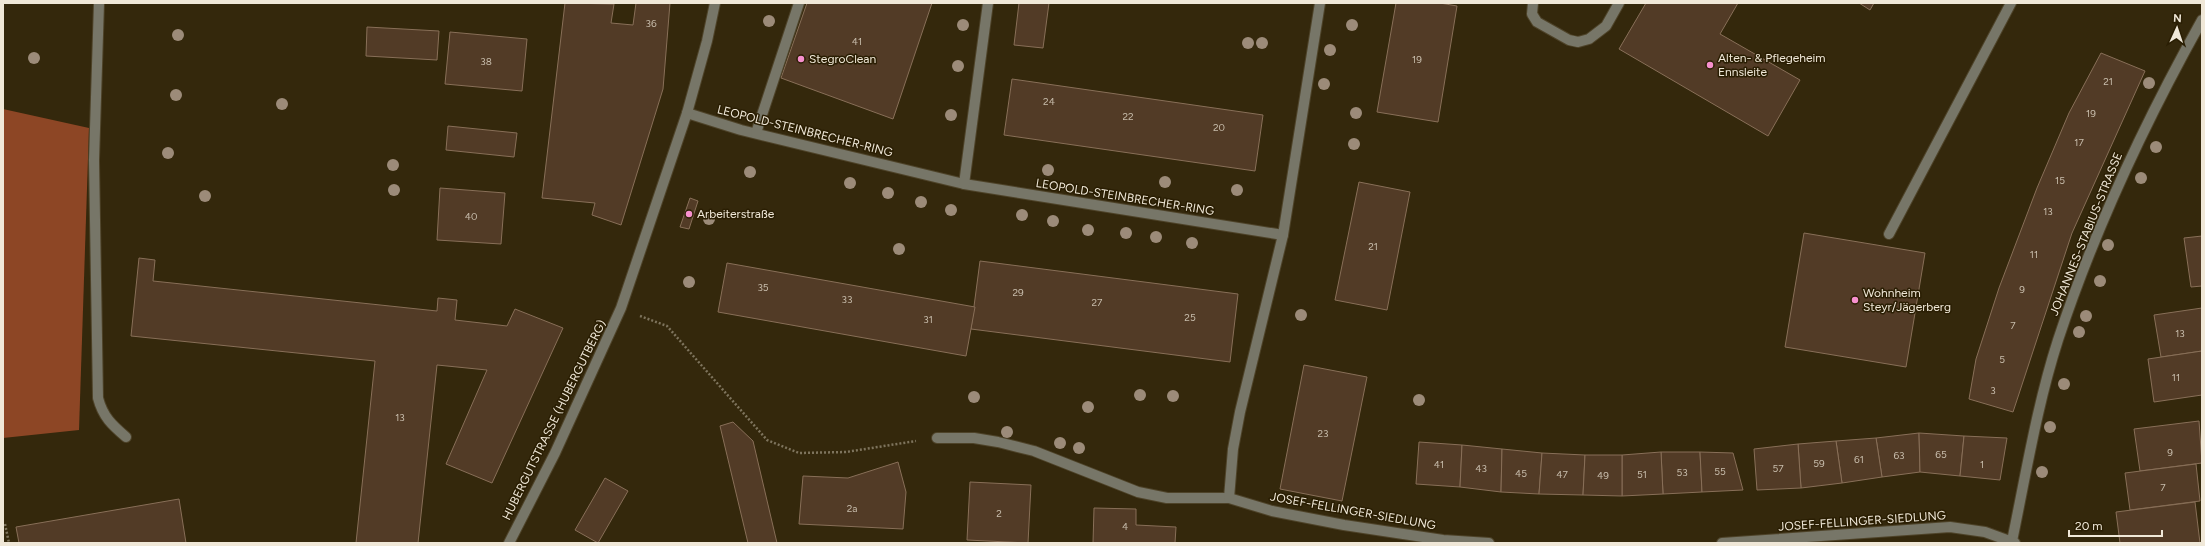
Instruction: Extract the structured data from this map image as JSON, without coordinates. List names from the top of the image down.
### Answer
{
  "streets": {
    "street": [
      "LEOPOLD-STEINBRECHER-RING",
      "JOHANNES-STABIUS-STRASSE",
      "HUBERGUTSTRASSE (HUBERGUTBERG)",
      "JOSEF-FELLINGER-SIEDLUNG"
    ]
  },
  "crossings": [
    ["JOHANNES-STABIUS-STRASSE", "JOSEF-FELLINGER-SIEDLUNG"]
  ],
  "places": [
    "StegroClean",
    "Alten- & Pflegeheim Ennsleite",
    "Arbeiterstraße",
    "Wohnheim Steyr/Jägerberg"
  ],
  "house_numbers": [
    "36",
    "41",
    "19",
    "38",
    "21",
    "24",
    "19",
    "22",
    "20",
    "17",
    "15",
    "13",
    "40",
    "21",
    "11",
    "35",
    "9",
    "29",
    "33",
    "27",
    "25",
    "31",
    "7",
    "13",
    "5",
    "11",
    "3",
    "13",
    "23",
    "9",
    "65",
    "63",
    "61",
    "59",
    "41",
    "1",
    "43",
    "57",
    "55",
    "53",
    "45",
    "47",
    "51",
    "49",
    "7",
    "2a",
    "2",
    "4"
  ],
  "scale_bar": "20 m",
  "north": "top"
}
